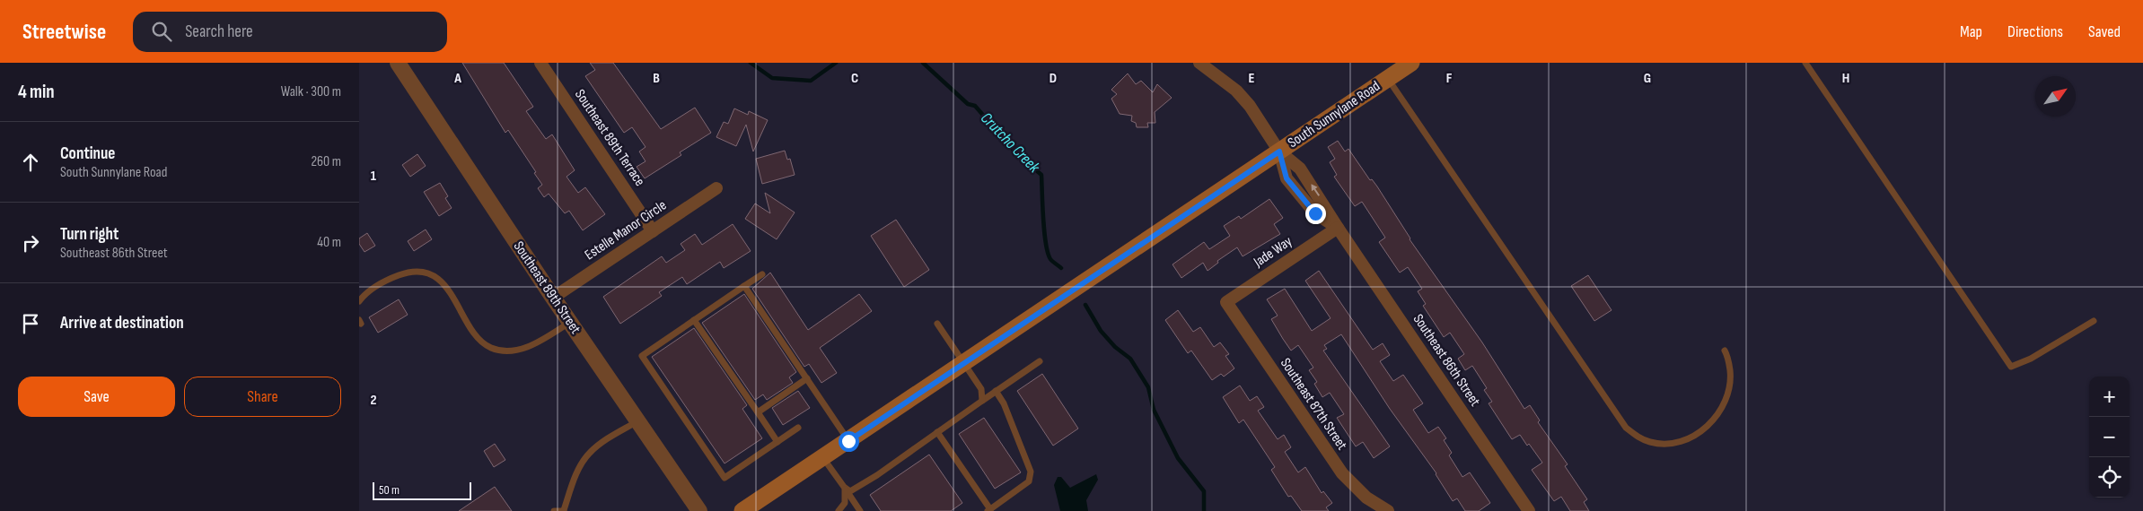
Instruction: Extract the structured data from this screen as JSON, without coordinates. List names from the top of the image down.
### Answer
{
  "streets": {
    "main road": ["South Sunnylane Road"],
    "street": [
      "Southeast 89th Terrace",
      "Estelle Manor Circle",
      "Jade Way",
      "Southeast 89th Street",
      "Southeast 86th Street",
      "Southeast 87th Street"
    ]
  },
  "crossings": [
    ["South Sunnylane Road", "Southeast 86th Street"],
    ["Southeast 89th Terrace", "Estelle Manor Circle"],
    ["Estelle Manor Circle", "Southeast 89th Street"],
    ["Jade Way", "Southeast 86th Street"],
    ["Jade Way", "Southeast 87th Street"]
  ],
  "water": ["Crutcho Creek"],
  "scale_bar": "50 m",
  "north": "top right",
  "page": {
    "header": "Streetwise",
    "search": "Search here",
    "nav": ["Map", "Directions", "Saved"],
    "heading": ["4 min", "Walk · 300 m"],
    "list": [
      ["Continue", "South Sunnylane Road", "260 m"],
      ["Turn right", "Southeast 86th Street", "40 m"],
      "Arrive at destination"
    ],
    "buttons": ["Save", "Share"],
    "map_buttons": ["+", "−"],
    "scale": "50 m"
  },
  "grid": {
    "columns": [
      "A",
      "B",
      "C",
      "D",
      "E",
      "F",
      "G",
      "H"
    ],
    "rows": ["1", "2"]
  }
}
